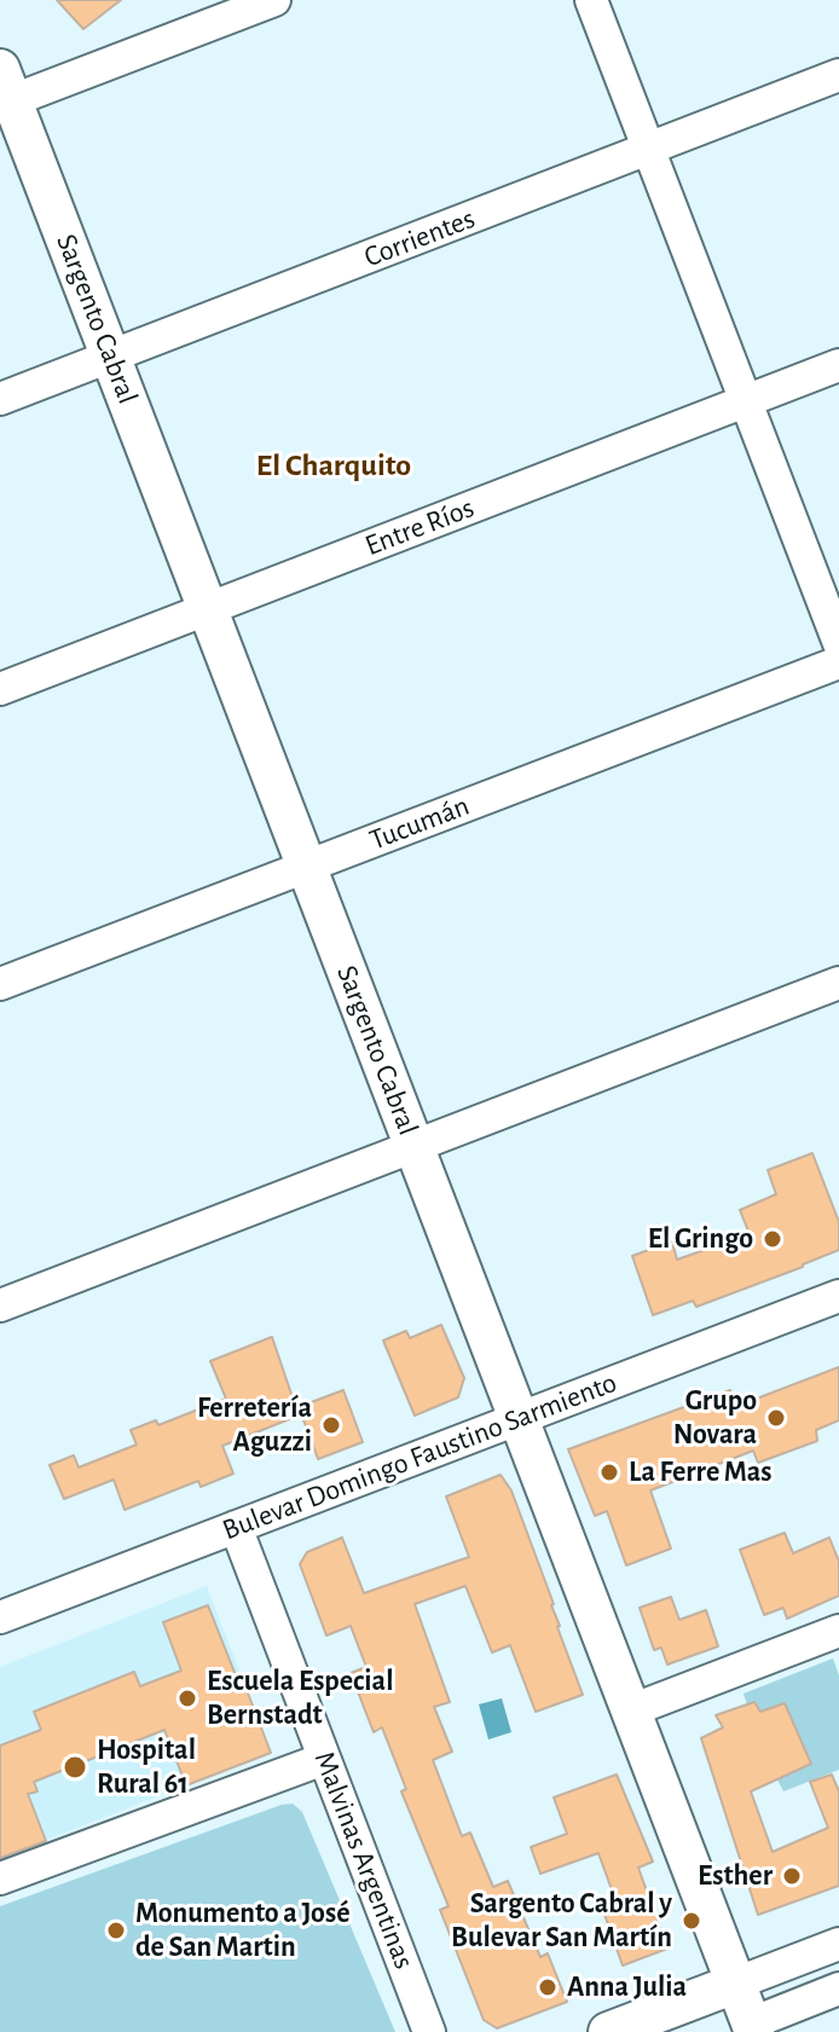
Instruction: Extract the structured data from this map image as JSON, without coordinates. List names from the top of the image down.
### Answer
{
  "streets": {
    "main road": ["Sargento Cabral"],
    "street": [
      "Corrientes",
      "Entre Ríos",
      "Tucumán",
      "Bulevar Domingo Faustino Sarmiento",
      "Malvinas Argentinas"
    ]
  },
  "crossings": [
    ["Corrientes", "Sargento Cabral"],
    ["Sargento Cabral", "Entre Ríos"],
    ["Sargento Cabral", "Tucumán"],
    ["Sargento Cabral", "Bulevar Domingo Faustino Sarmiento"],
    ["Bulevar Domingo Faustino Sarmiento", "Malvinas Argentinas"]
  ],
  "districts": ["El Charquito"],
  "places": [
    "El Gringo",
    "Grupo Novara",
    "Ferretería Aguzzi",
    "La Ferre Mas",
    "Escuela Especial Bernstadt",
    "Hospital Rural 61",
    "Esther",
    "Sargento Cabral y Bulevar San Martín",
    "Monumento a José de San Martin",
    "Anna Julia"
  ]
}
